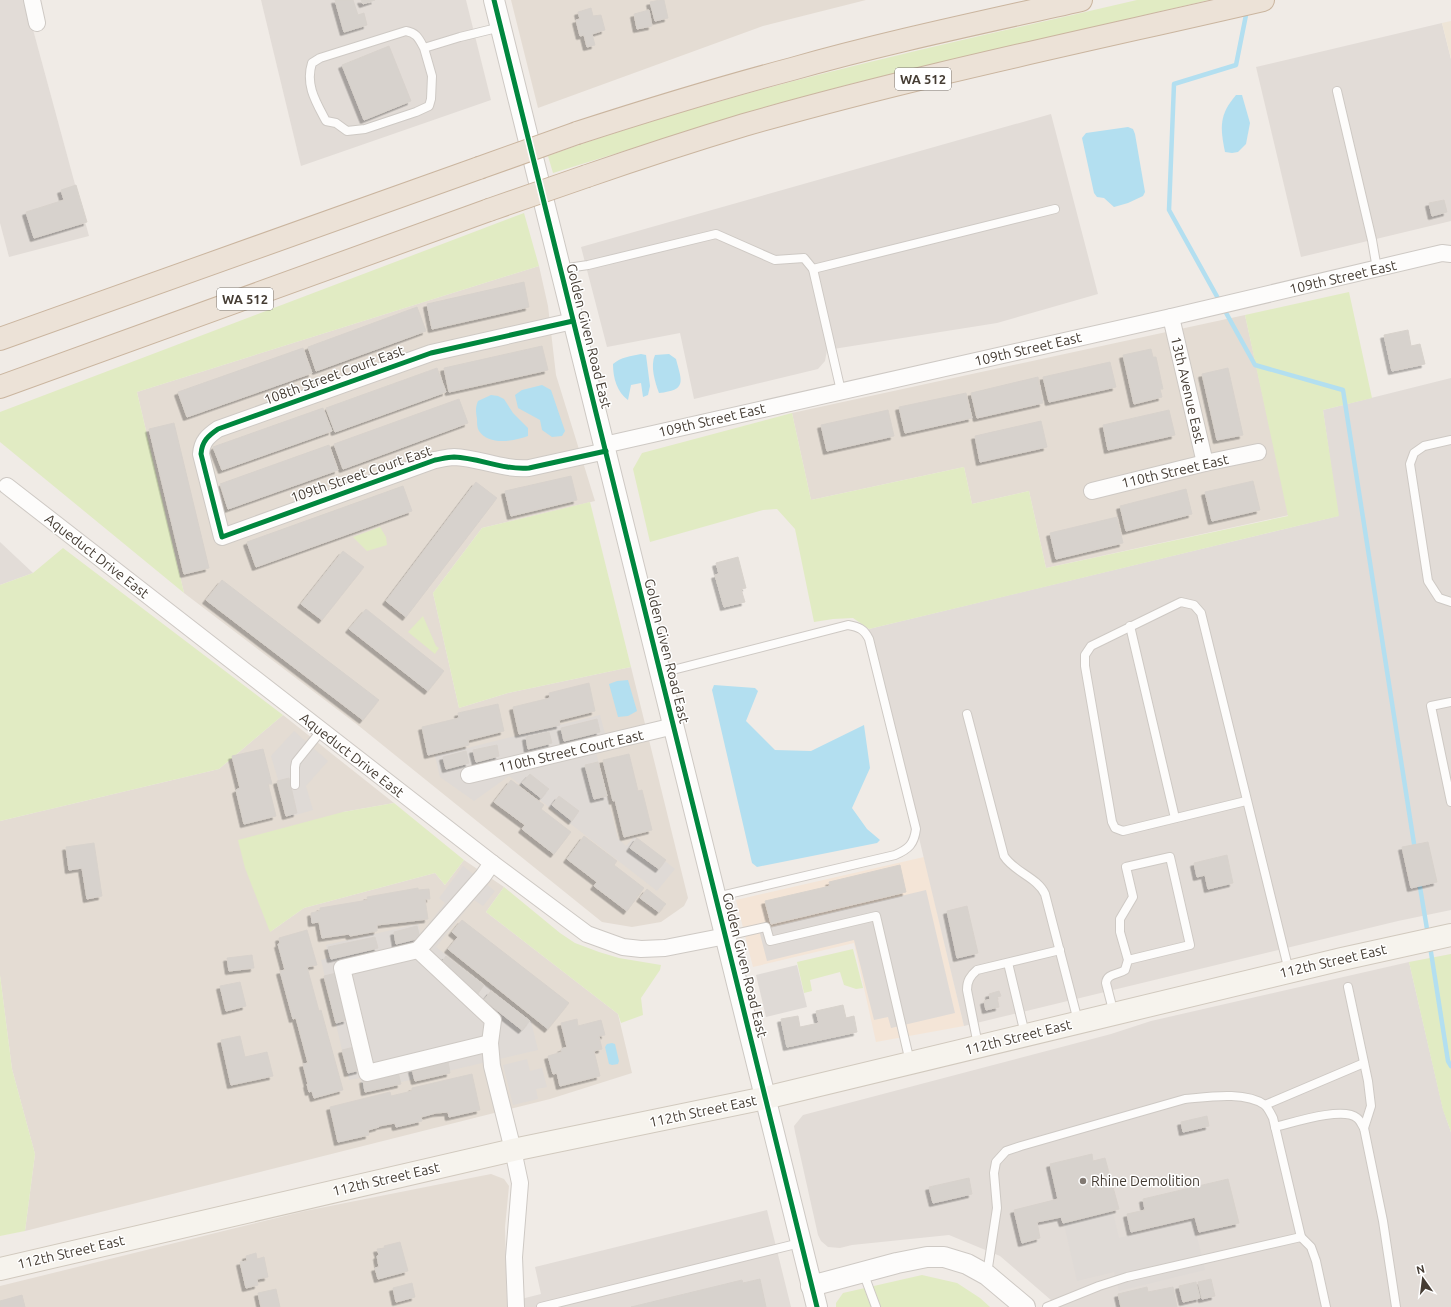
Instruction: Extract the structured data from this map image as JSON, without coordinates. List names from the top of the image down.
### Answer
{
  "streets": {
    "highway": ["WA 512"],
    "main road": ["112th Street East"],
    "street": [
      "109th Street East",
      "Golden Given Road East",
      "108th Street Court East",
      "13th Avenue East",
      "110th Street East",
      "109th Street Court East",
      "Aqueduct Drive East",
      "110th Street Court East"
    ]
  },
  "crossings": [
    ["109th Street East", "Golden Given Road East"],
    ["109th Street East", "13th Avenue East"],
    ["109th Street East", "109th Street Court East"],
    ["Golden Given Road East", "108th Street Court East"],
    ["Golden Given Road East", "109th Street Court East"],
    ["Golden Given Road East", "Aqueduct Drive East"],
    ["Golden Given Road East", "110th Street Court East"],
    ["Golden Given Road East", "112th Street East"],
    ["108th Street Court East", "109th Street Court East"],
    ["13th Avenue East", "110th Street East"]
  ],
  "places": ["Rhine Demolition"],
  "north": "top"
}
